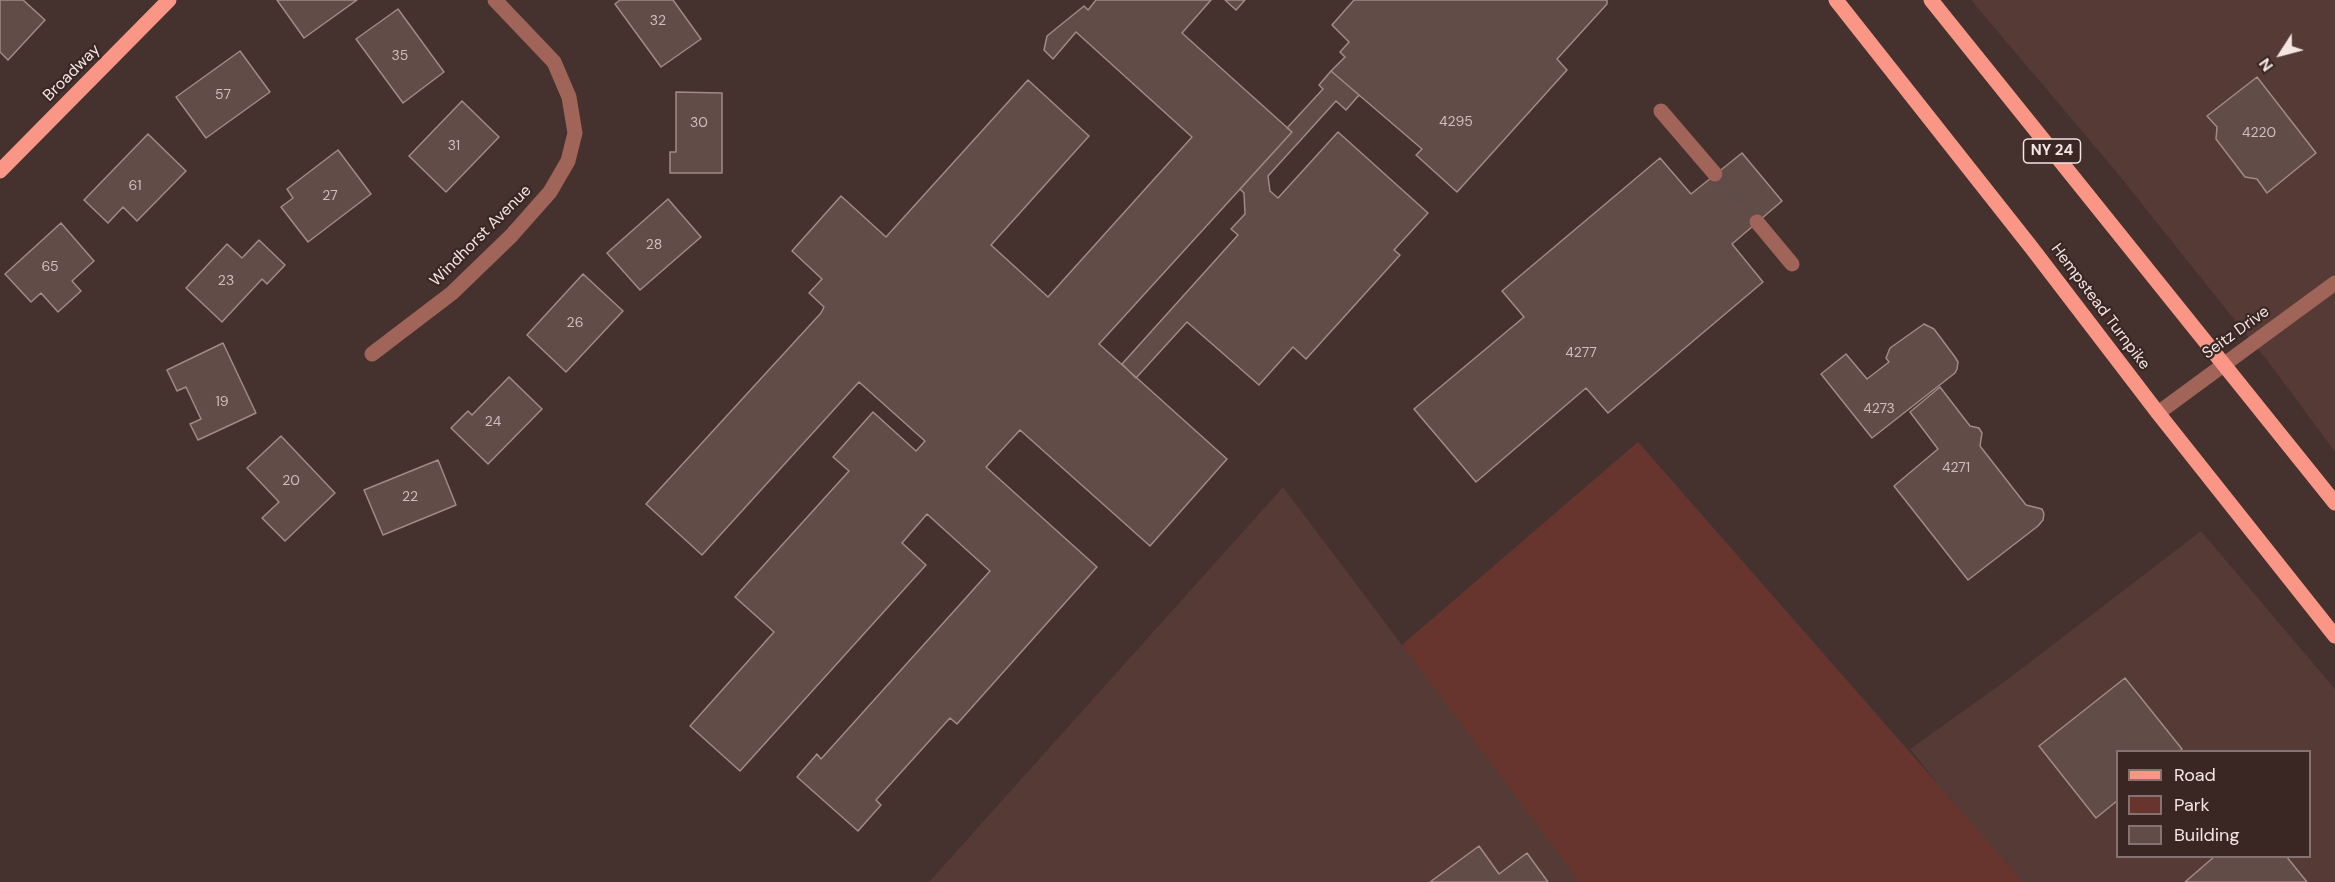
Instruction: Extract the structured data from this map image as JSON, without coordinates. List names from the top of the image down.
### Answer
{
  "streets": {
    "main road": ["Broadway", "NY 24", "Hempstead Turnpike"],
    "street": ["Windhorst Avenue", "Seitz Drive"]
  },
  "crossings": [
    ["NY 24", "Seitz Drive"],
    ["Hempstead Turnpike", "Seitz Drive"]
  ],
  "house_numbers": [
    "32",
    "35",
    "57",
    "4295",
    "30",
    "4220",
    "31",
    "61",
    "27",
    "28",
    "65",
    "23",
    "26",
    "4277",
    "19",
    "4273",
    "24",
    "4271",
    "20",
    "22"
  ],
  "legend": ["Road", "Park", "Building"],
  "north": "bottom left"
}
